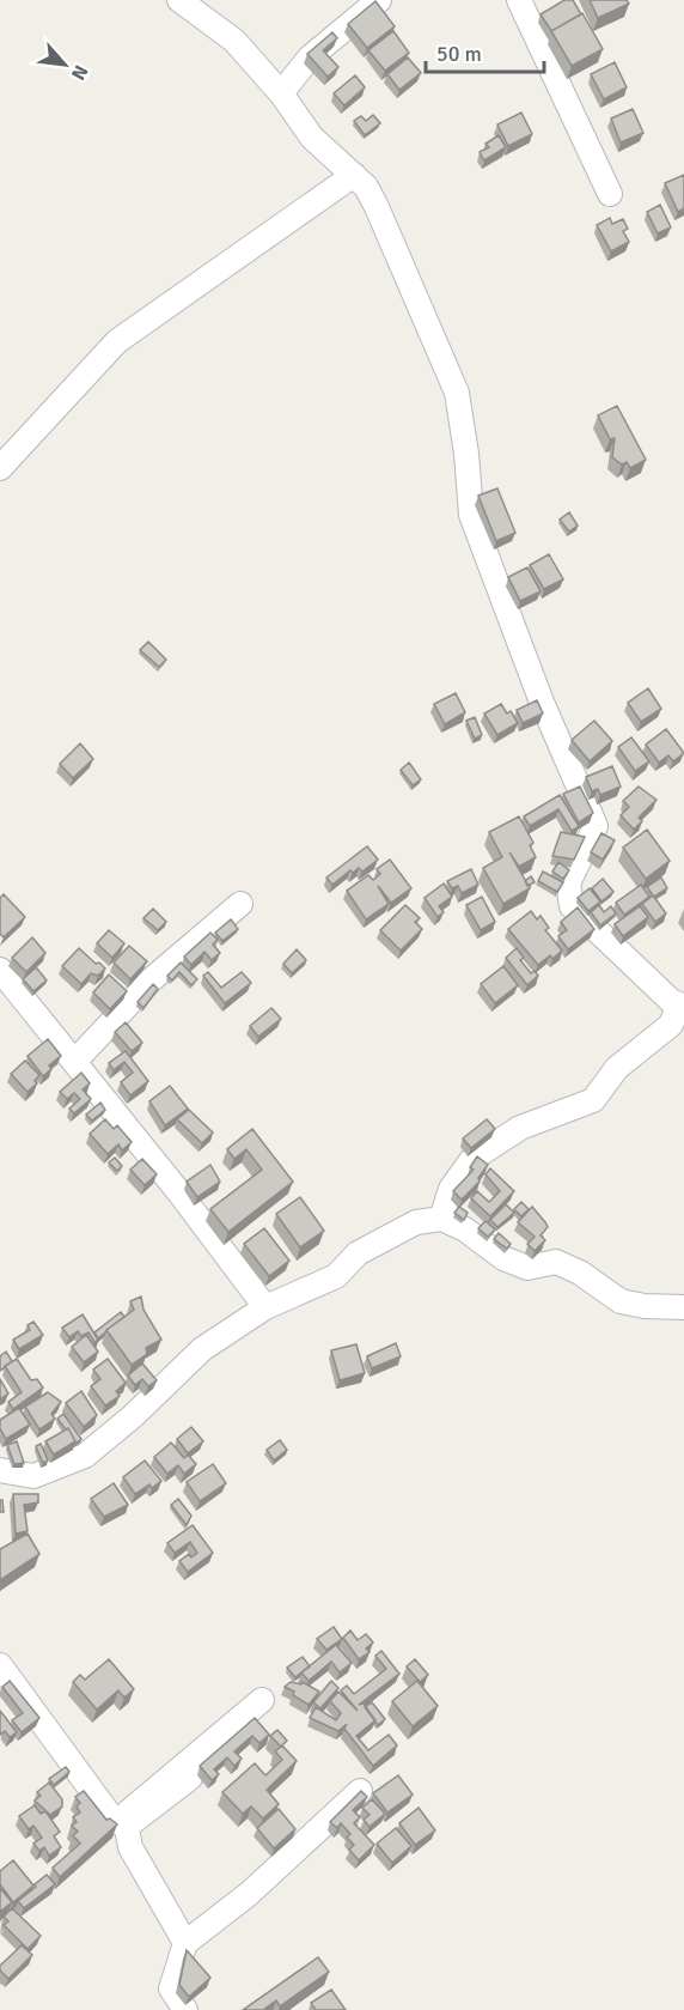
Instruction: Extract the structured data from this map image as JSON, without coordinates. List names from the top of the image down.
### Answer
{
  "scale_bar": "50 m",
  "north": "bottom right"
}
